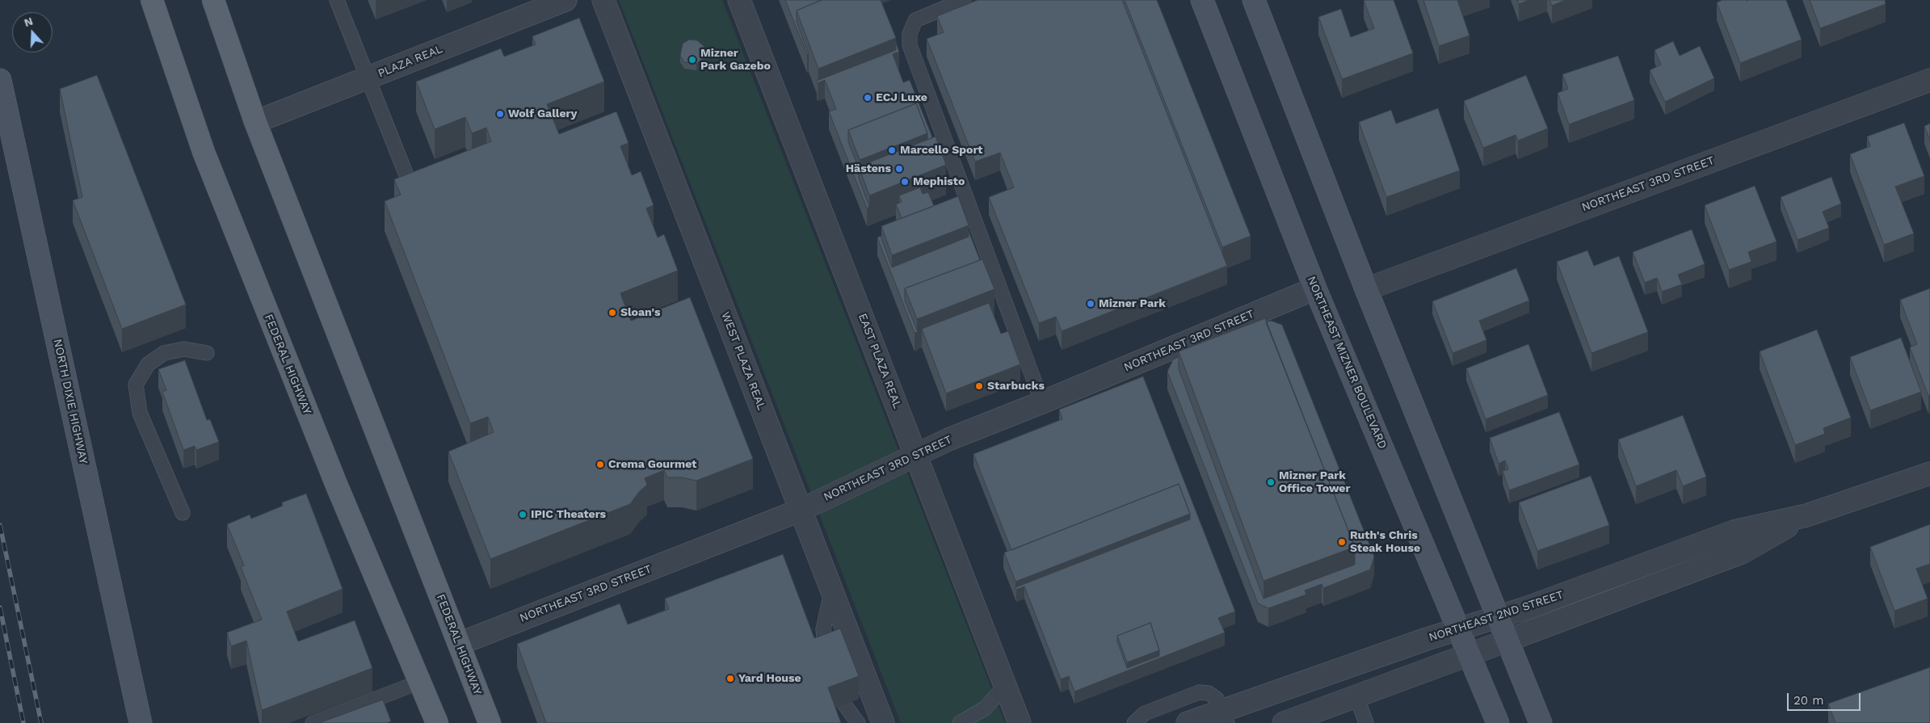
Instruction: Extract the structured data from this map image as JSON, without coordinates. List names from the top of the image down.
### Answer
{
  "streets": {
    "main road": ["NORTHEAST MIZNER BOULEVARD", "FEDERAL HIGHWAY", "NORTH DIXIE HIGHWAY"],
    "street": [
      "PLAZA REAL",
      "NORTHEAST 3RD STREET",
      "WEST PLAZA REAL",
      "EAST PLAZA REAL",
      "NORTHEAST 2ND STREET"
    ]
  },
  "crossings": [
    ["PLAZA REAL", "FEDERAL HIGHWAY"],
    ["NORTHEAST 3RD STREET", "WEST PLAZA REAL"],
    ["NORTHEAST 3RD STREET", "EAST PLAZA REAL"],
    ["NORTHEAST 3RD STREET", "NORTHEAST MIZNER BOULEVARD"],
    ["NORTHEAST 3RD STREET", "FEDERAL HIGHWAY"],
    ["NORTHEAST MIZNER BOULEVARD", "NORTHEAST 2ND STREET"]
  ],
  "places": [
    "Mizner Park Gazebo",
    "ECJ Luxe",
    "Wolf Gallery",
    "Marcello Sport",
    "Hästens",
    "Mephisto",
    "Mizner Park",
    "Sloan's",
    "Starbucks",
    "Crema Gourmet",
    "Mizner Park Office Tower",
    "IPIC Theaters",
    "Ruth's Chris Steak House",
    "Yard House"
  ],
  "scale_bar": "20 m",
  "north": "top"
}
